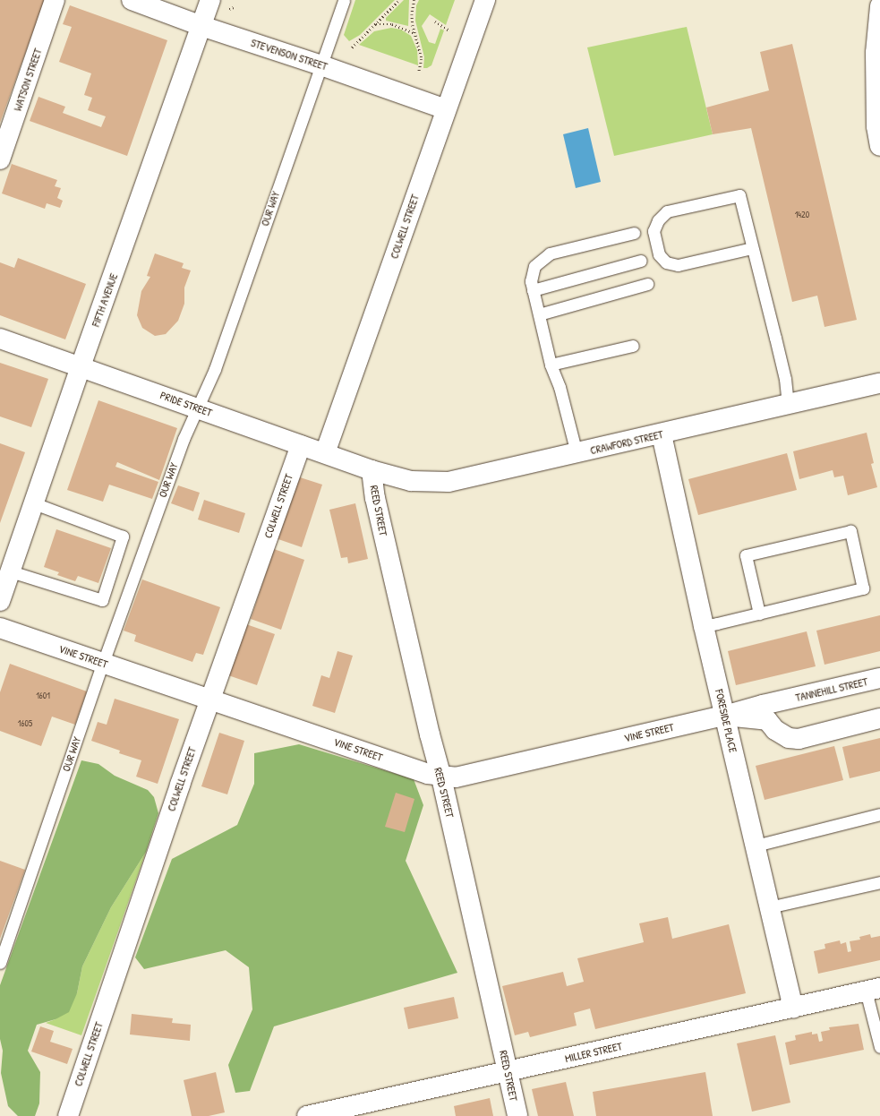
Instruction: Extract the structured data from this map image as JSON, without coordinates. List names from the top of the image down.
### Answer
{
  "streets": {
    "street": [
      "STEVENSON STREET",
      "WATSON STREET",
      "COLWELL STREET",
      "FIFTH AVENUE",
      "PRIDE STREET",
      "CRAWFORD STREET",
      "REED STREET",
      "VINE STREET",
      "TANNEHILL STREET",
      "FORESIDE PLACE",
      "MILLER STREET"
    ],
    "lane": ["OUR WAY"]
  },
  "crossings": [
    ["STEVENSON STREET", "OUR WAY"],
    ["STEVENSON STREET", "COLWELL STREET"],
    ["STEVENSON STREET", "FIFTH AVENUE"],
    ["OUR WAY", "PRIDE STREET"],
    ["OUR WAY", "VINE STREET"],
    ["COLWELL STREET", "PRIDE STREET"],
    ["COLWELL STREET", "VINE STREET"],
    ["FIFTH AVENUE", "PRIDE STREET"],
    ["PRIDE STREET", "CRAWFORD STREET"],
    ["PRIDE STREET", "REED STREET"],
    ["CRAWFORD STREET", "REED STREET"],
    ["CRAWFORD STREET", "FORESIDE PLACE"],
    ["REED STREET", "VINE STREET"],
    ["REED STREET", "MILLER STREET"],
    ["VINE STREET", "TANNEHILL STREET"],
    ["VINE STREET", "FORESIDE PLACE"],
    ["TANNEHILL STREET", "FORESIDE PLACE"],
    ["FORESIDE PLACE", "MILLER STREET"]
  ],
  "house_numbers": ["1420", "1601", "1605"]
}
